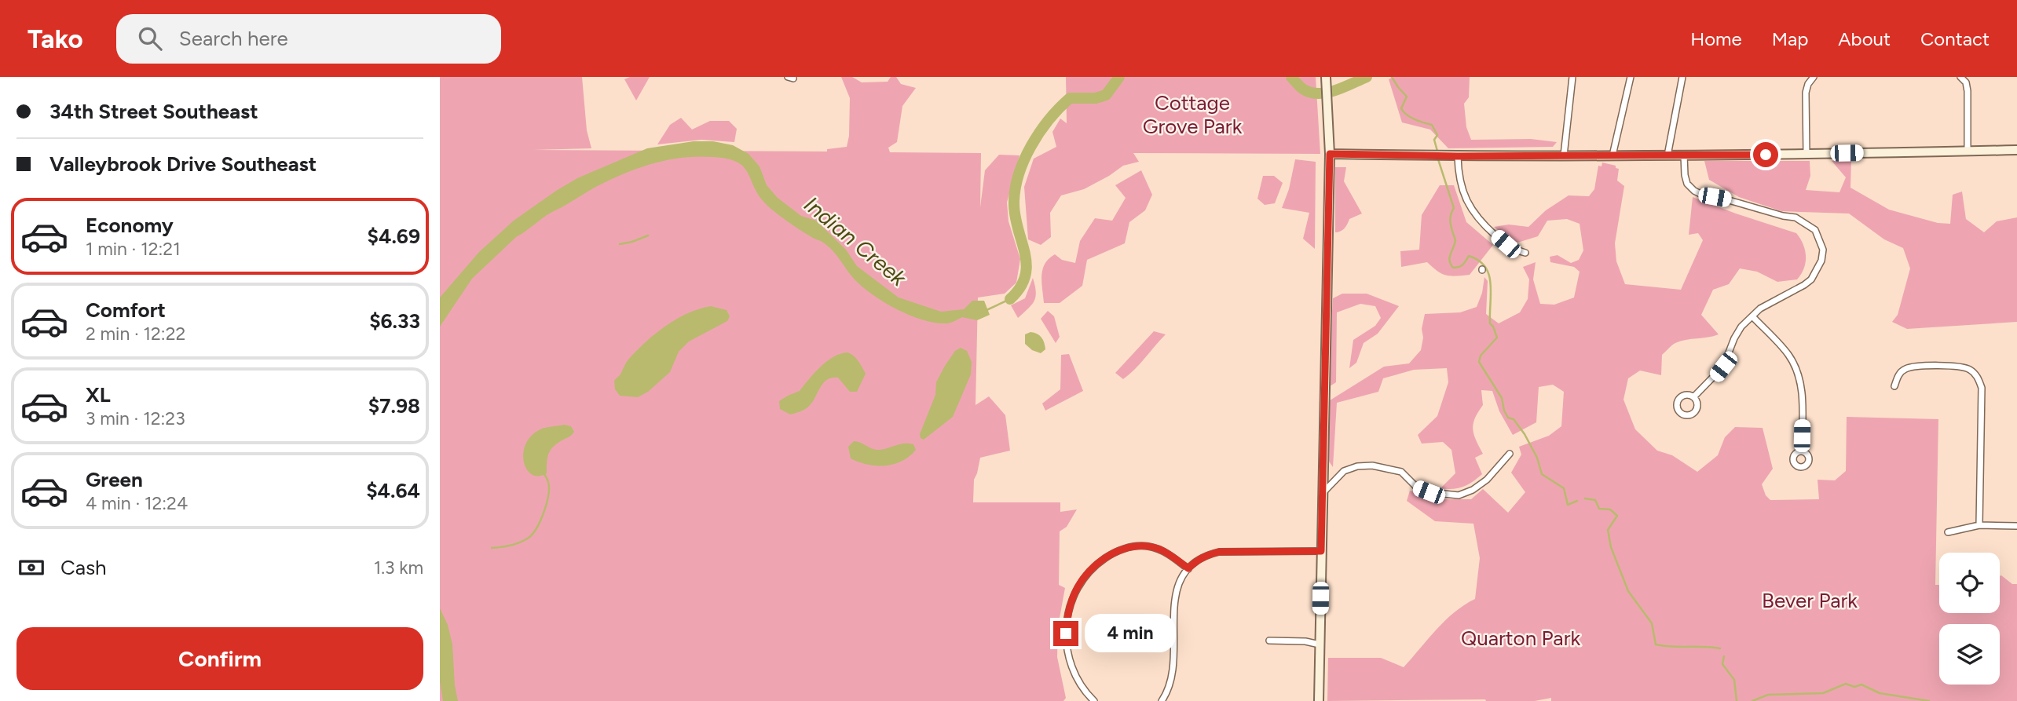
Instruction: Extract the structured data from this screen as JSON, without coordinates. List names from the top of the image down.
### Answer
{
  "water": ["Indian Creek"],
  "parks": ["Cottage Grove Park", "Bever Park", "Quarton Park"],
  "page": {
    "header": "Tako",
    "search": "Search here",
    "nav": [
      "Home",
      "Map",
      "About",
      "Contact"
    ],
    "banner": ["34th Street Southeast", "Valleybrook Drive Southeast"],
    "list": [
      {
        "name": "Economy",
        "note": "1 min · 12:21",
        "value": "$4.69"
      },
      {
        "name": "Comfort",
        "note": "2 min · 12:22",
        "value": "$6.33"
      },
      {
        "name": "XL",
        "note": "3 min · 12:23",
        "value": "$7.98"
      },
      {
        "name": "Green",
        "note": "4 min · 12:24",
        "value": "$4.64"
      }
    ],
    "pay": ["Cash", "1.3 km"],
    "bubble": "4 min",
    "buttons": "Confirm"
  }
}
